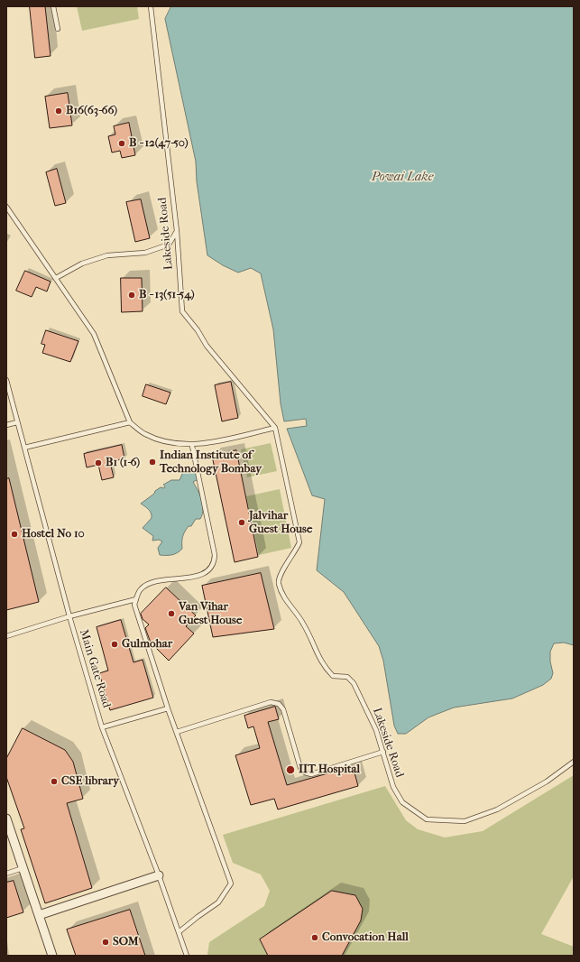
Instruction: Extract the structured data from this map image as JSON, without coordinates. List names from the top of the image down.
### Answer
{
  "streets": {
    "lane": ["Lakeside Road", "Main Gate Road"]
  },
  "water": ["Powai Lake"],
  "places": [
    "B16(63-66)",
    "B - 12(47-50)",
    "B - 13(51-54)",
    "Indian Institute of Technology Bombay",
    "B1 (1-6)",
    "Jalvihar Guest House",
    "Hostel No 10",
    "Van Vihar Guest House",
    "Gulmohar",
    "IIT Hospital",
    "CSE library",
    "Convocation Hall",
    "SOM"
  ]
}
